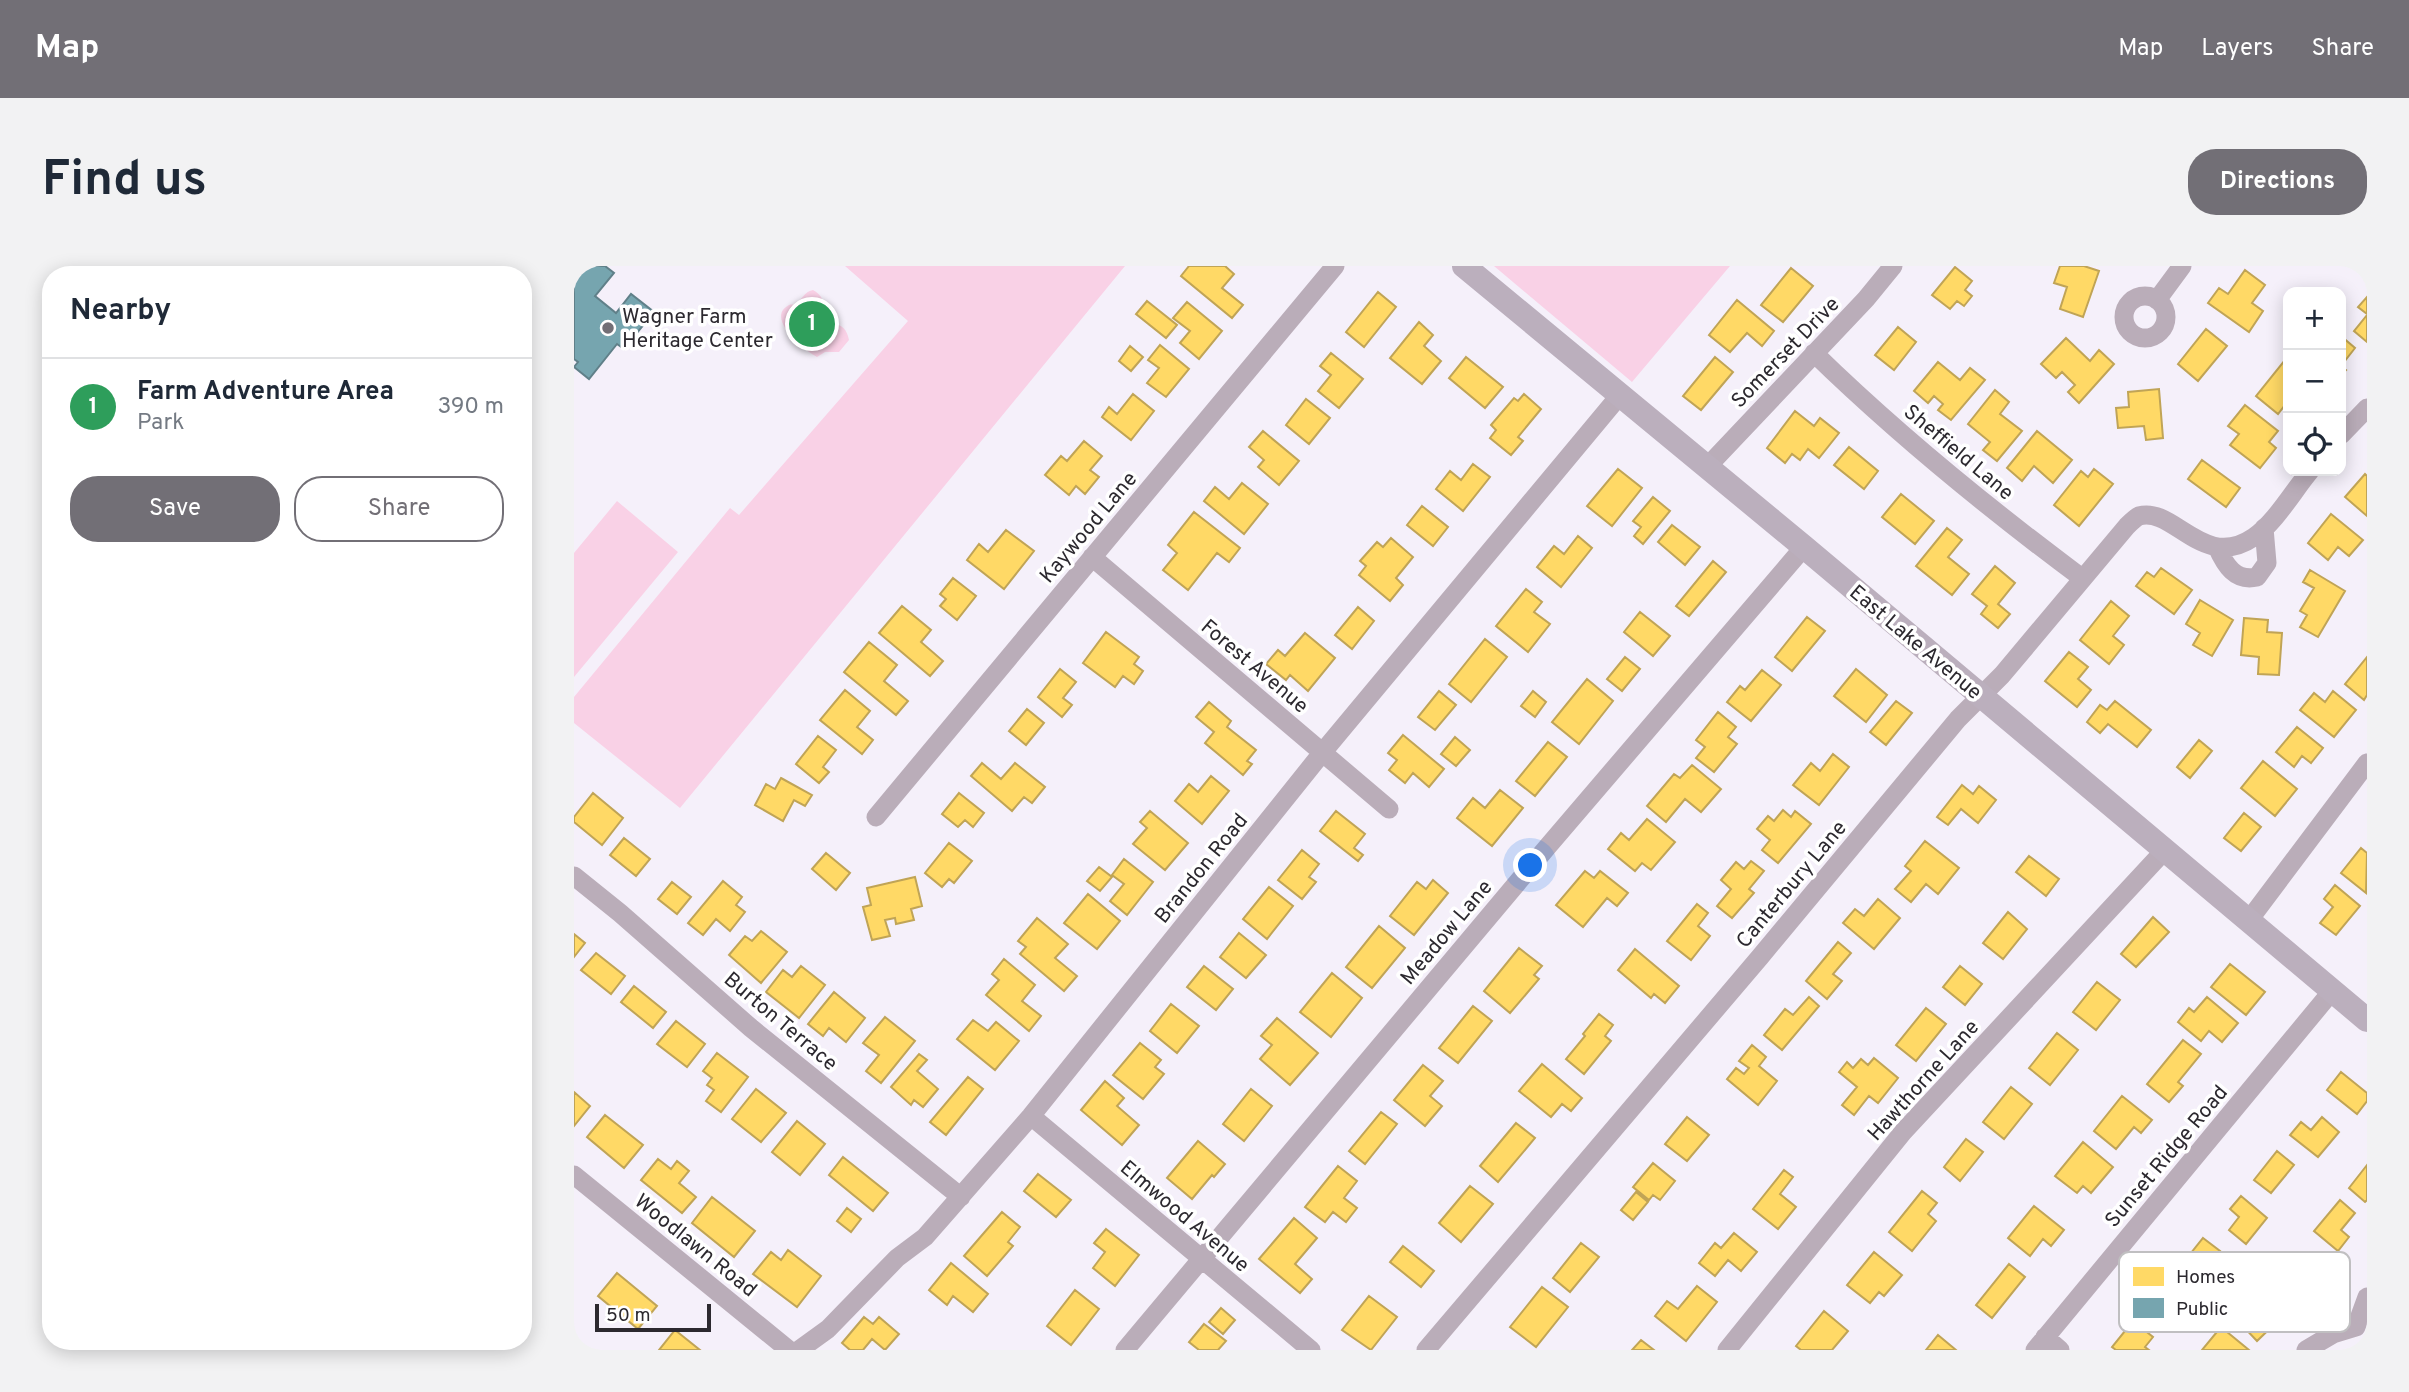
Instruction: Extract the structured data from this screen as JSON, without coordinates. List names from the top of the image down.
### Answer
{
  "streets": {
    "main road": ["East Lake Avenue"],
    "street": [
      "Somerset Drive",
      "Sheffield Lane",
      "Kaywood Lane",
      "Forest Avenue",
      "Brandon Road",
      "Canterbury Lane",
      "Meadow Lane",
      "Burton Terrace",
      "Hawthorne Lane",
      "Sunset Ridge Road",
      "Elmwood Avenue",
      "Woodlawn Road"
    ]
  },
  "crossings": [
    ["Somerset Drive", "Sheffield Lane"],
    ["Somerset Drive", "East Lake Avenue"],
    ["Sheffield Lane", "Canterbury Lane"],
    ["Kaywood Lane", "Forest Avenue"],
    ["East Lake Avenue", "Brandon Road"],
    ["East Lake Avenue", "Canterbury Lane"],
    ["East Lake Avenue", "Meadow Lane"],
    ["East Lake Avenue", "Hawthorne Lane"],
    ["East Lake Avenue", "Sunset Ridge Road"],
    ["Forest Avenue", "Brandon Road"],
    ["Brandon Road", "Burton Terrace"],
    ["Brandon Road", "Elmwood Avenue"],
    ["Meadow Lane", "Elmwood Avenue"]
  ],
  "places": ["Wagner Farm Heritage Center"],
  "legend": ["Homes", "Public"],
  "scale_bar": "50 m",
  "page": {
    "header": "Map",
    "nav": ["Map", "Layers", "Share"],
    "buttons": [
      "Directions",
      ["Save", "Share"]
    ],
    "title": "Find us",
    "heading": "Nearby",
    "map_buttons": ["+", "−"],
    "pins": "1",
    "list": [
      {
        "mark": "1",
        "name": "Farm Adventure Area",
        "note": "Park",
        "value": "390 m"
      }
    ],
    "scale": "50 m"
  }
}
